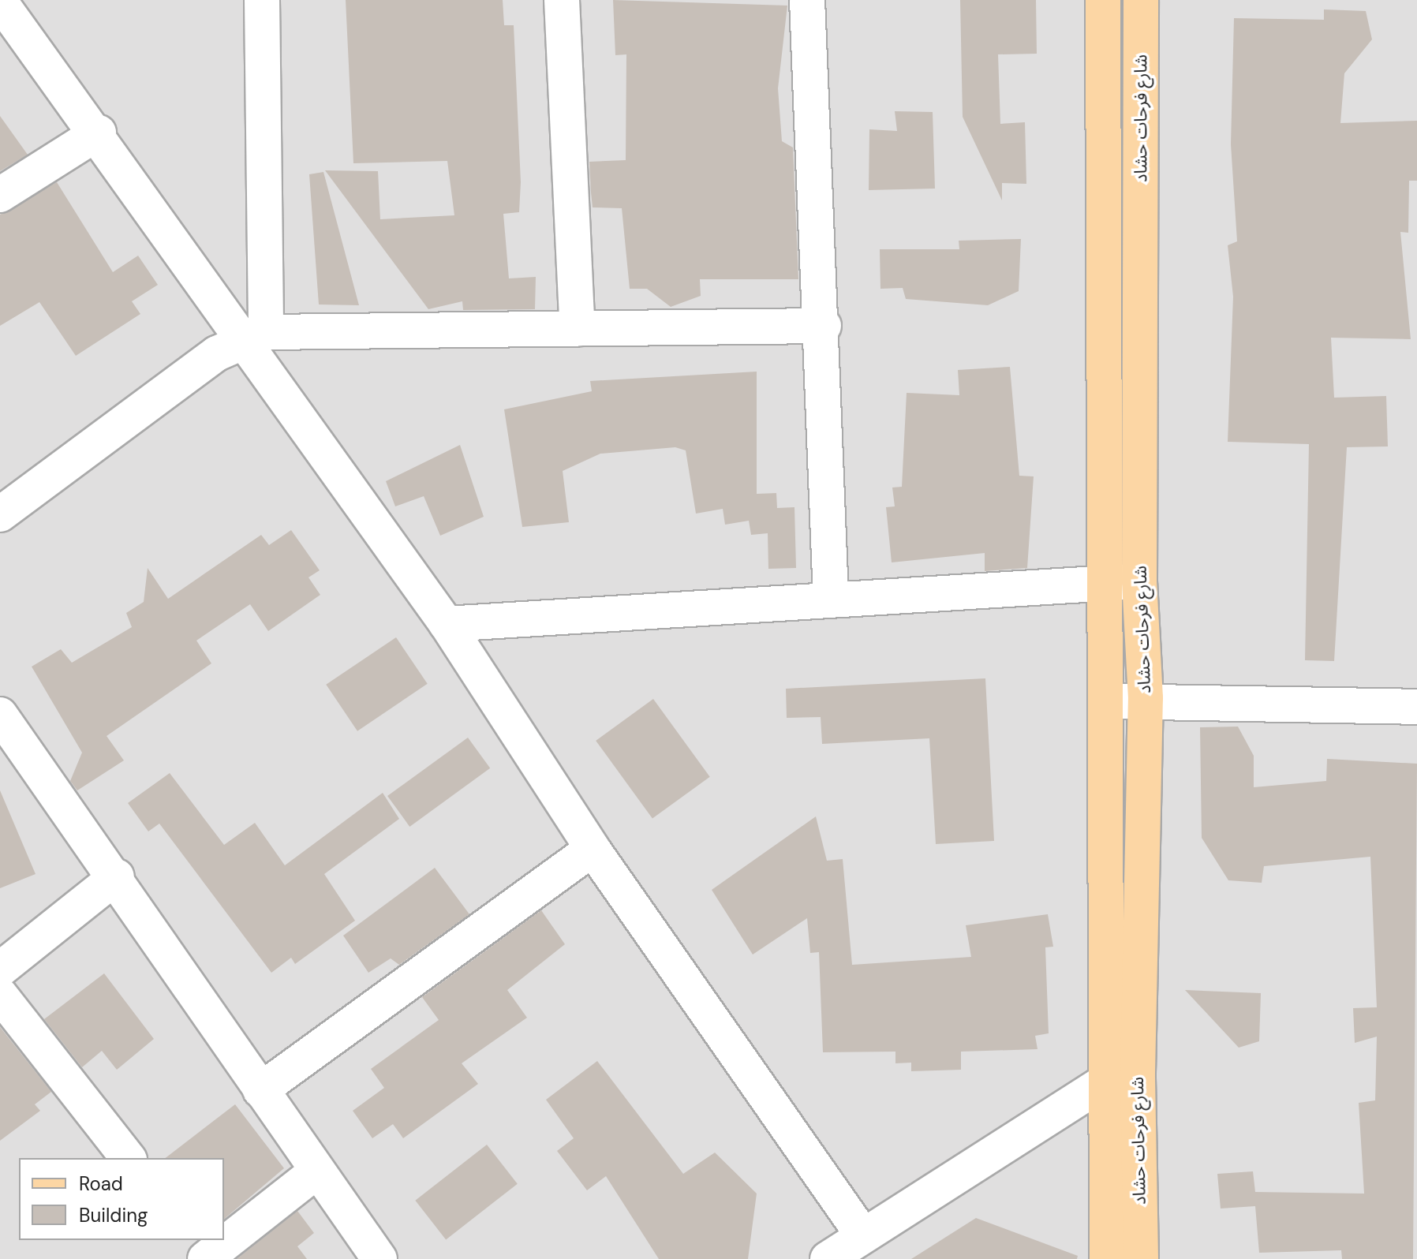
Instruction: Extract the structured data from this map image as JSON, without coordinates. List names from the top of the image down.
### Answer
{
  "streets": {
    "main road": ["شارع فرحات حشاد"]
  },
  "legend": ["Road", "Building"]
}
